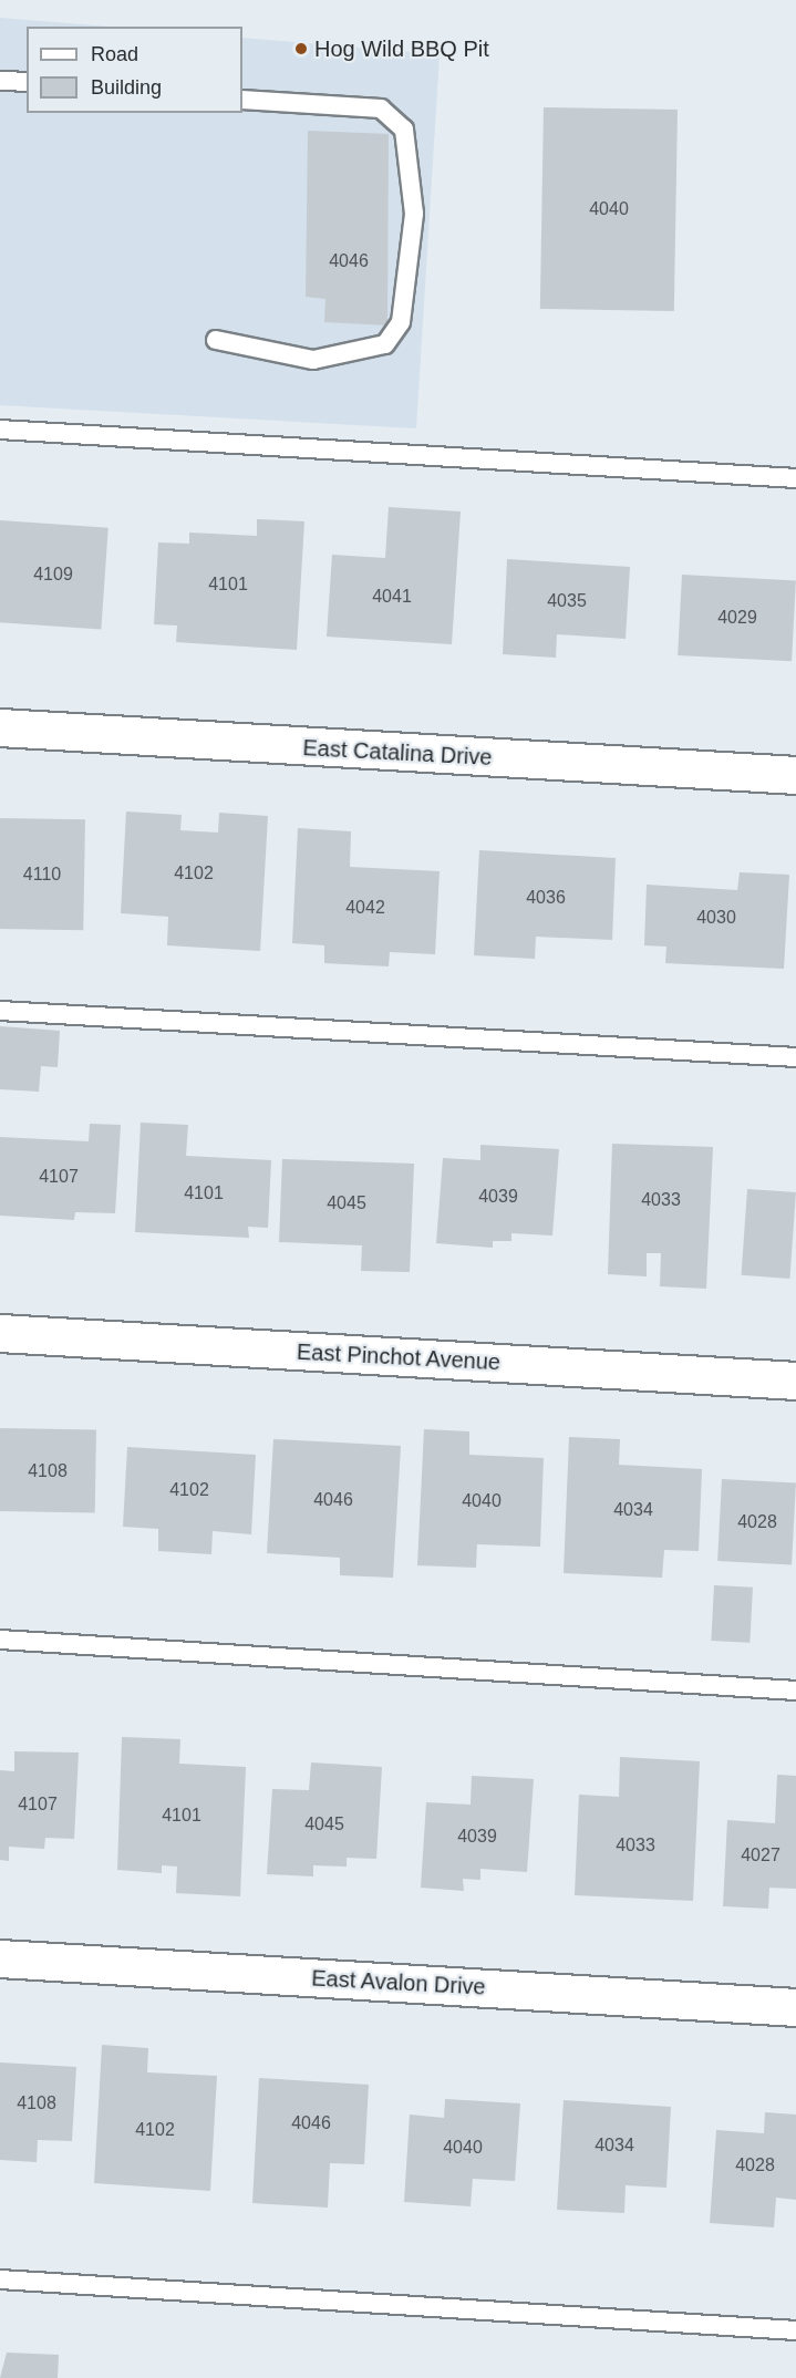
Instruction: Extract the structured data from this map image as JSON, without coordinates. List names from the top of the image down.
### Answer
{
  "streets": {
    "street": ["East Catalina Drive", "East Pinchot Avenue", "East Avalon Drive"]
  },
  "places": ["Hog Wild BBQ Pit"],
  "house_numbers": [
    "4040",
    "4046",
    "4109",
    "4101",
    "4041",
    "4035",
    "4029",
    "4102",
    "4110",
    "4036",
    "4042",
    "4030",
    "4107",
    "4101",
    "4039",
    "4033",
    "4045",
    "4108",
    "4102",
    "4046",
    "4040",
    "4034",
    "4028",
    "4107",
    "4101",
    "4045",
    "4039",
    "4033",
    "4027",
    "4108",
    "4046",
    "4102",
    "4034",
    "4040",
    "4028"
  ],
  "legend": ["Road", "Building"]
}
